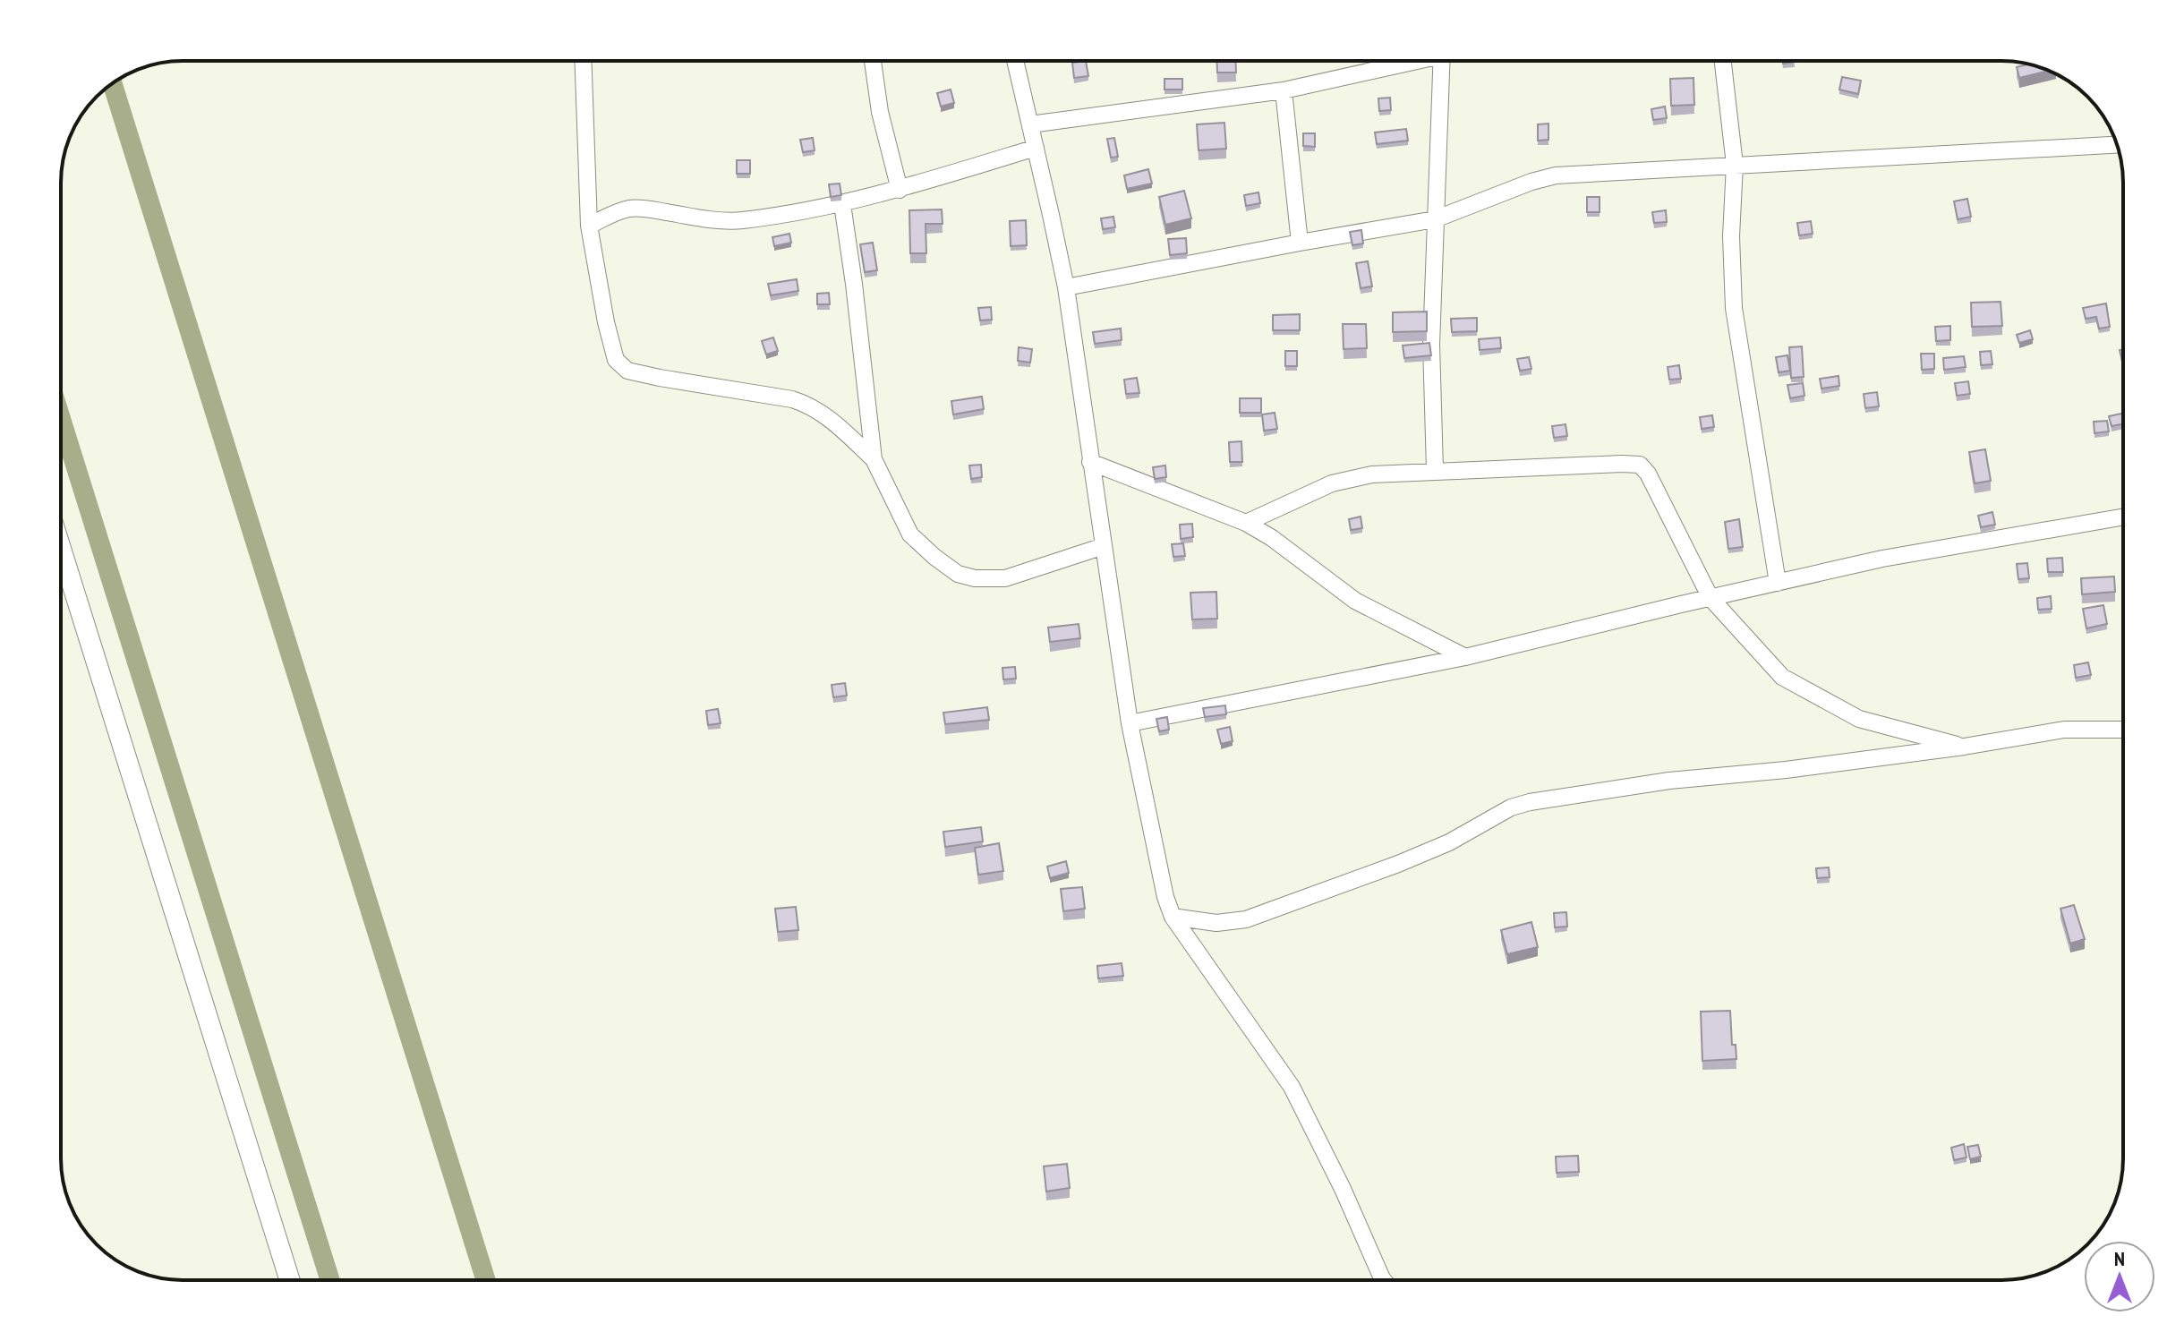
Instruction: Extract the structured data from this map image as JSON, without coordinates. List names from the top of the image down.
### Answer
{
  "north": "top"
}
